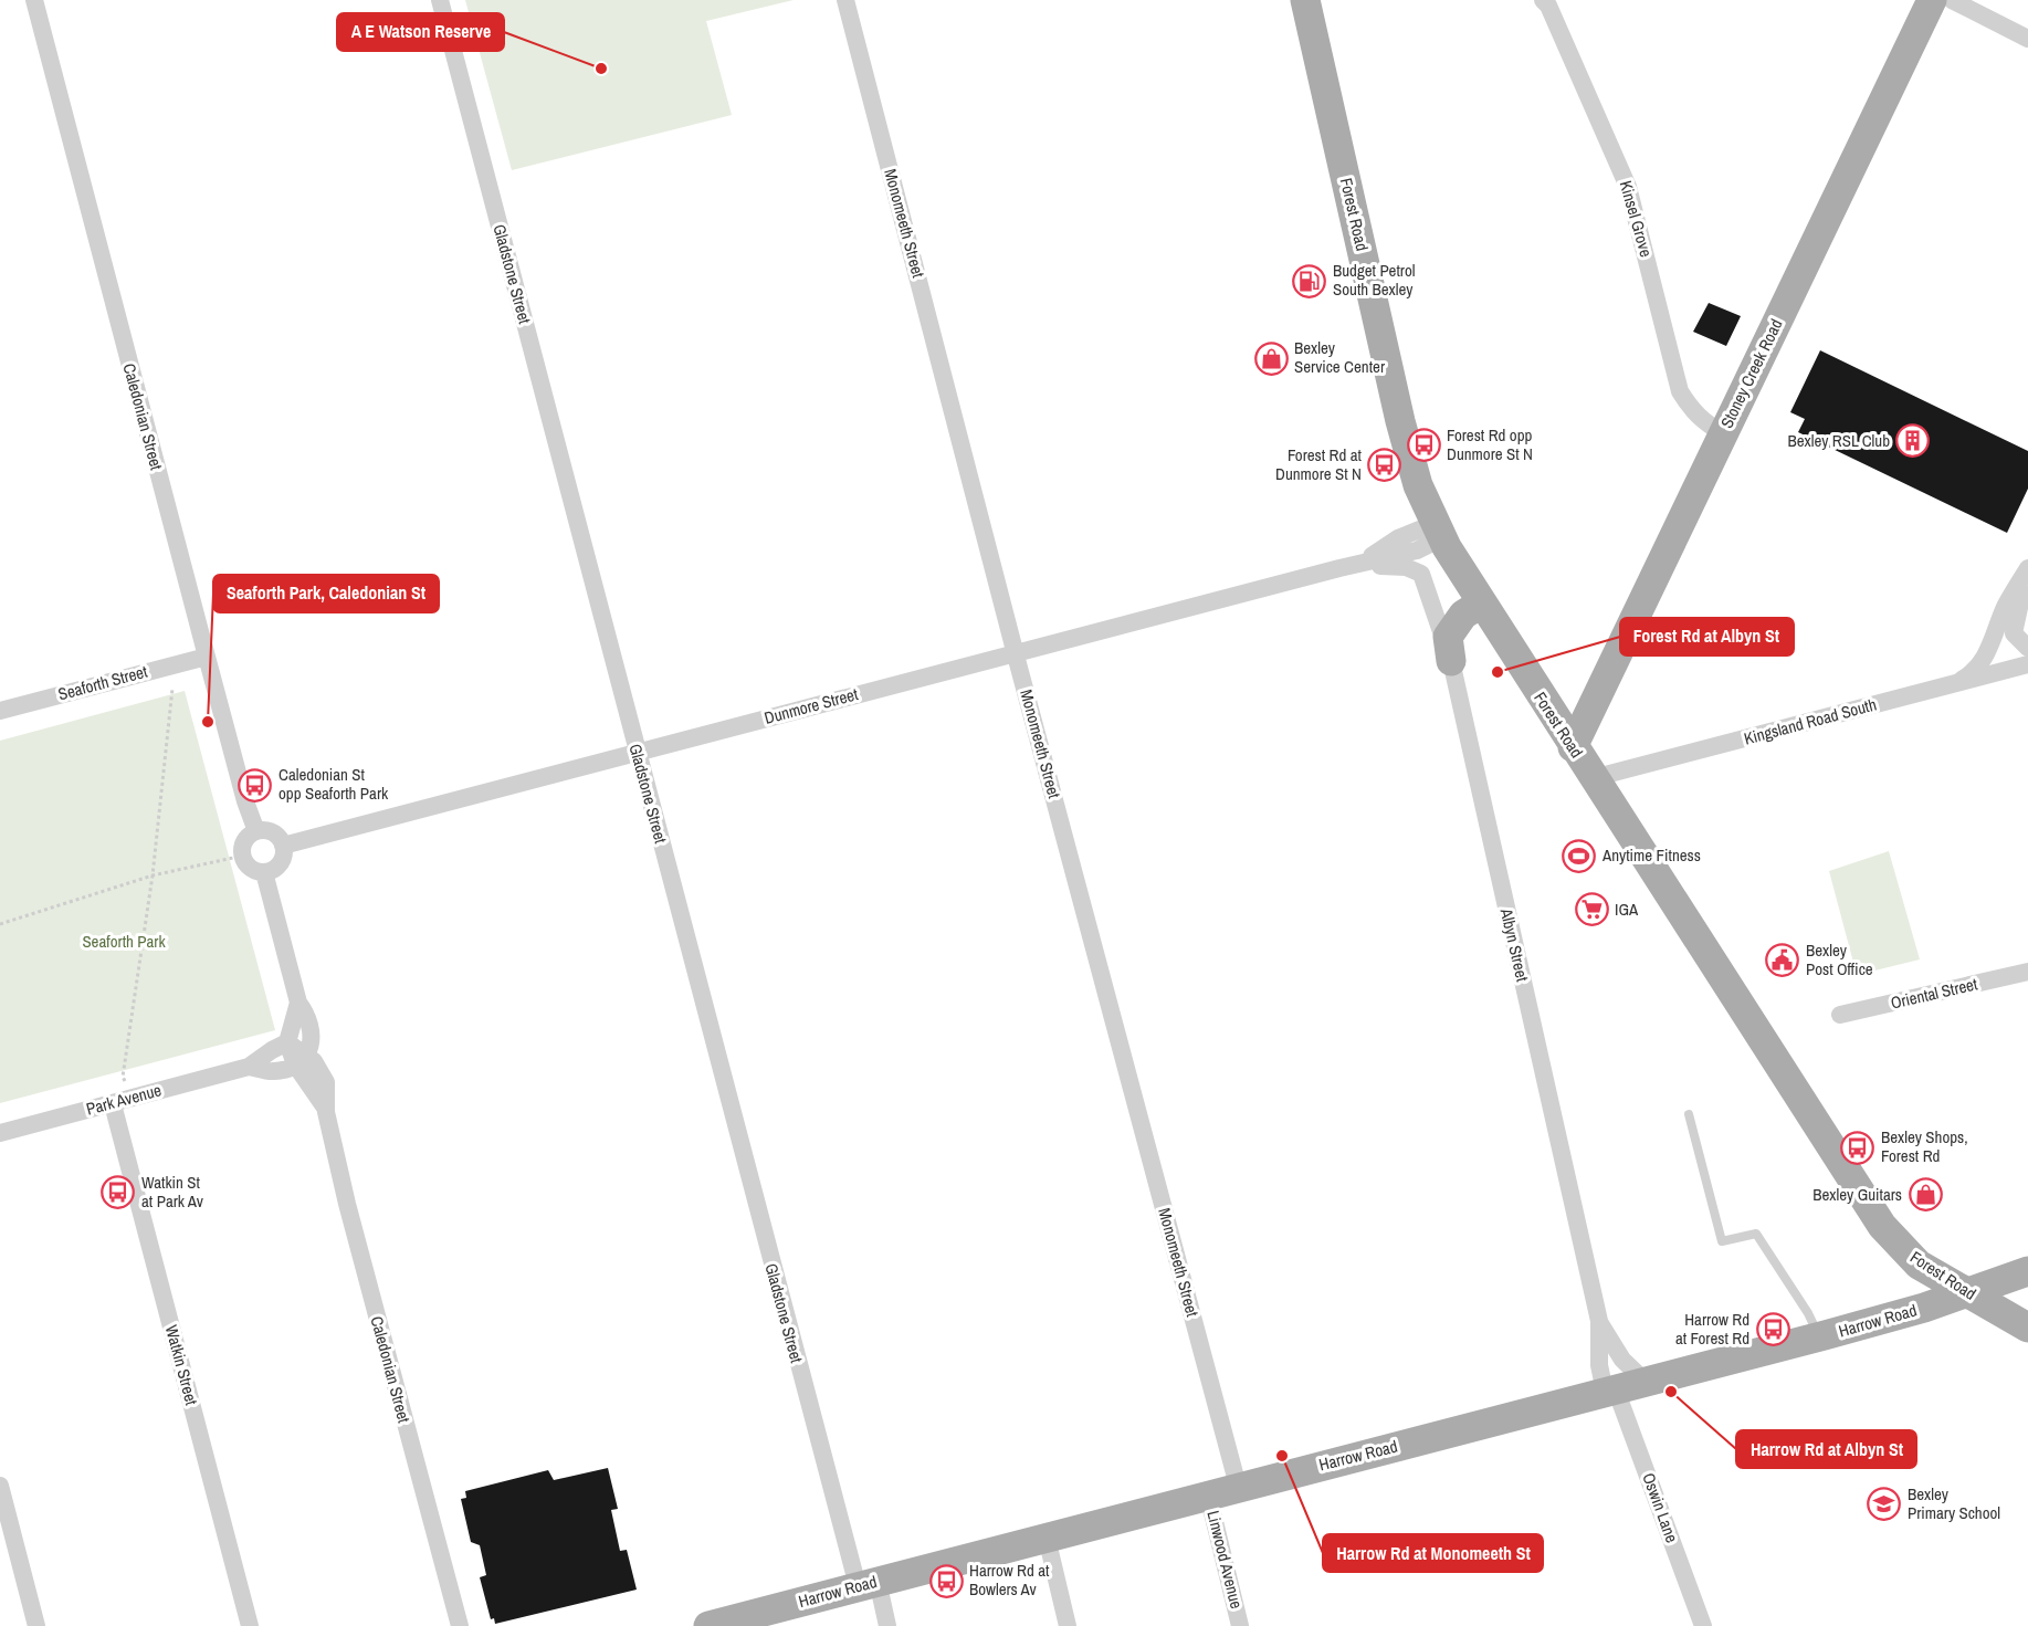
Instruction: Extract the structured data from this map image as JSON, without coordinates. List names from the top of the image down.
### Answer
{
  "streets": {
    "main road": ["Forest Road", "Stoney Creek Road", "Harrow Road"],
    "street": [
      "Kinsel Grove",
      "Monomeeth Street",
      "Gladstone Street",
      "Caledonian Street",
      "Seaforth Street",
      "Dunmore Street",
      "Kingsland Road South",
      "Albyn Street",
      "Oriental Street",
      "Park Avenue",
      "Watkin Street",
      "Oswin Lane",
      "Linwood Avenue"
    ]
  },
  "crossings": [
    ["Forest Road", "Stoney Creek Road"],
    ["Forest Road", "Dunmore Street"],
    ["Forest Road", "Kingsland Road South"],
    ["Forest Road", "Harrow Road"],
    ["Kinsel Grove", "Stoney Creek Road"],
    ["Monomeeth Street", "Dunmore Street"],
    ["Monomeeth Street", "Harrow Road"],
    ["Gladstone Street", "Dunmore Street"],
    ["Gladstone Street", "Harrow Road"],
    ["Caledonian Street", "Seaforth Street"],
    ["Caledonian Street", "Dunmore Street"],
    ["Caledonian Street", "Park Avenue"],
    ["Dunmore Street", "Albyn Street"],
    ["Albyn Street", "Harrow Road"],
    ["Albyn Street", "Oswin Lane"],
    ["Park Avenue", "Watkin Street"],
    ["Harrow Road", "Oswin Lane"],
    ["Harrow Road", "Linwood Avenue"]
  ],
  "parks": ["Seaforth Park"],
  "places": {
    "other": [
      "A E Watson Reserve",
      "Forest Rd at Albyn St",
      "Seaforth Park, Caledonian St",
      "Harrow Rd at Albyn St",
      "Harrow Rd at Monomeeth St"
    ],
    "fuel station": ["Budget Petrol South Bexley"],
    "shop": ["Bexley Service Center", "Bexley Guitars"],
    "building": ["Bexley RSL Club"],
    "bus stop": [
      "Forest Rd opp Dunmore St N",
      "Forest Rd at Dunmore St N",
      "Caledonian St opp Seaforth Park",
      "Bexley Shops, Forest Rd",
      "Watkin St at Park Av",
      "Harrow Rd at Forest Rd",
      "Harrow Rd at Bowlers Av"
    ],
    "sports": ["Anytime Fitness"],
    "supermarket": ["IGA"],
    "public building": ["Bexley Post Office"],
    "school or university": ["Bexley Primary School"]
  }
}
